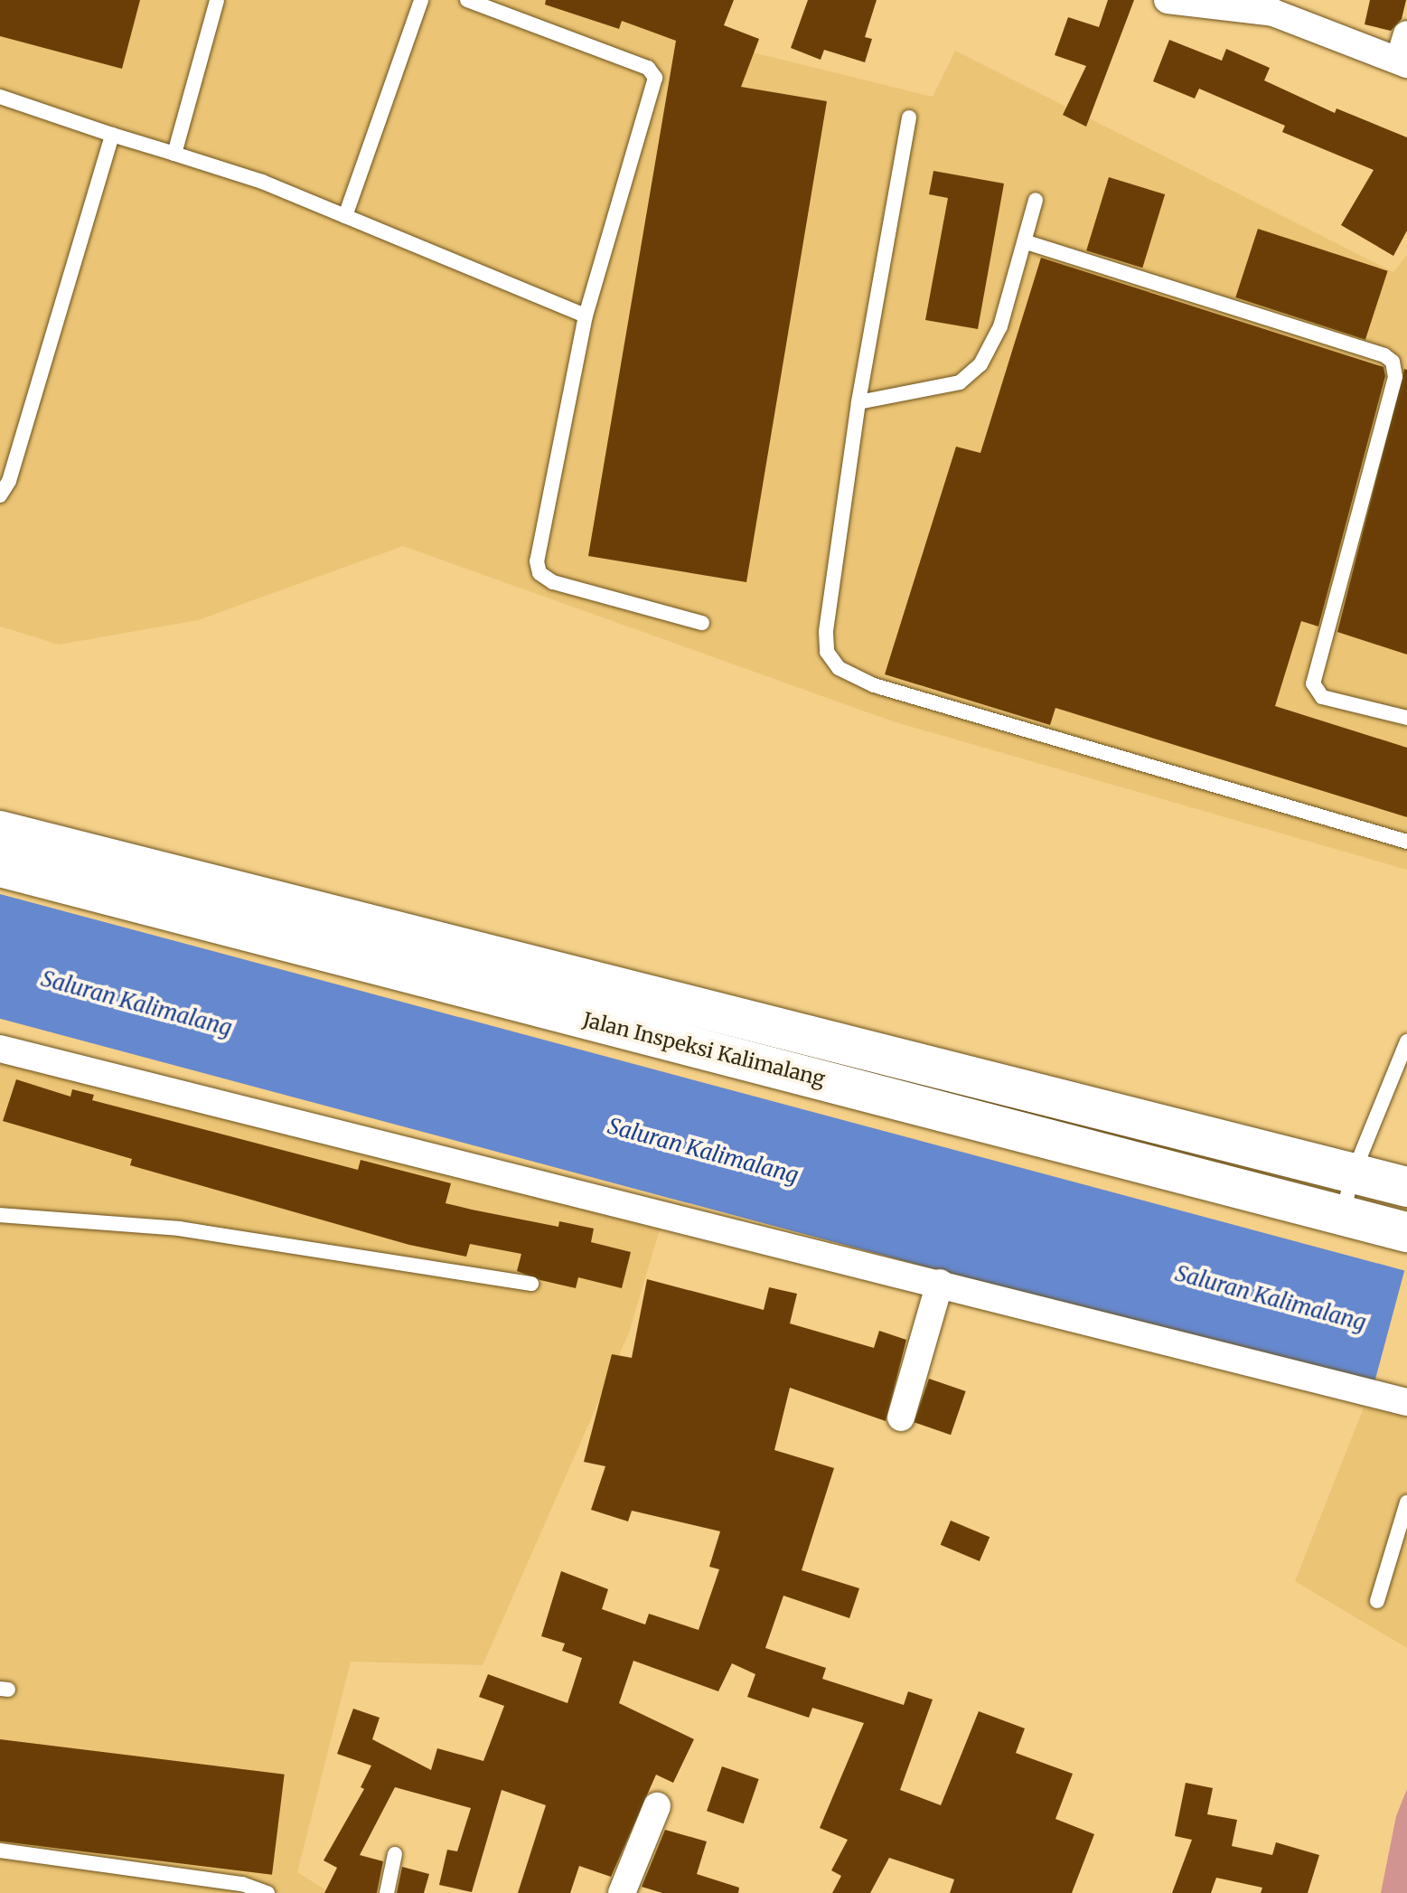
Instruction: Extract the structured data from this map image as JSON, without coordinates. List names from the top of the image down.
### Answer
{
  "streets": {
    "main road": ["Jalan Inspeksi Kalimalang"]
  },
  "water": ["Saluran Kalimalang"]
}
